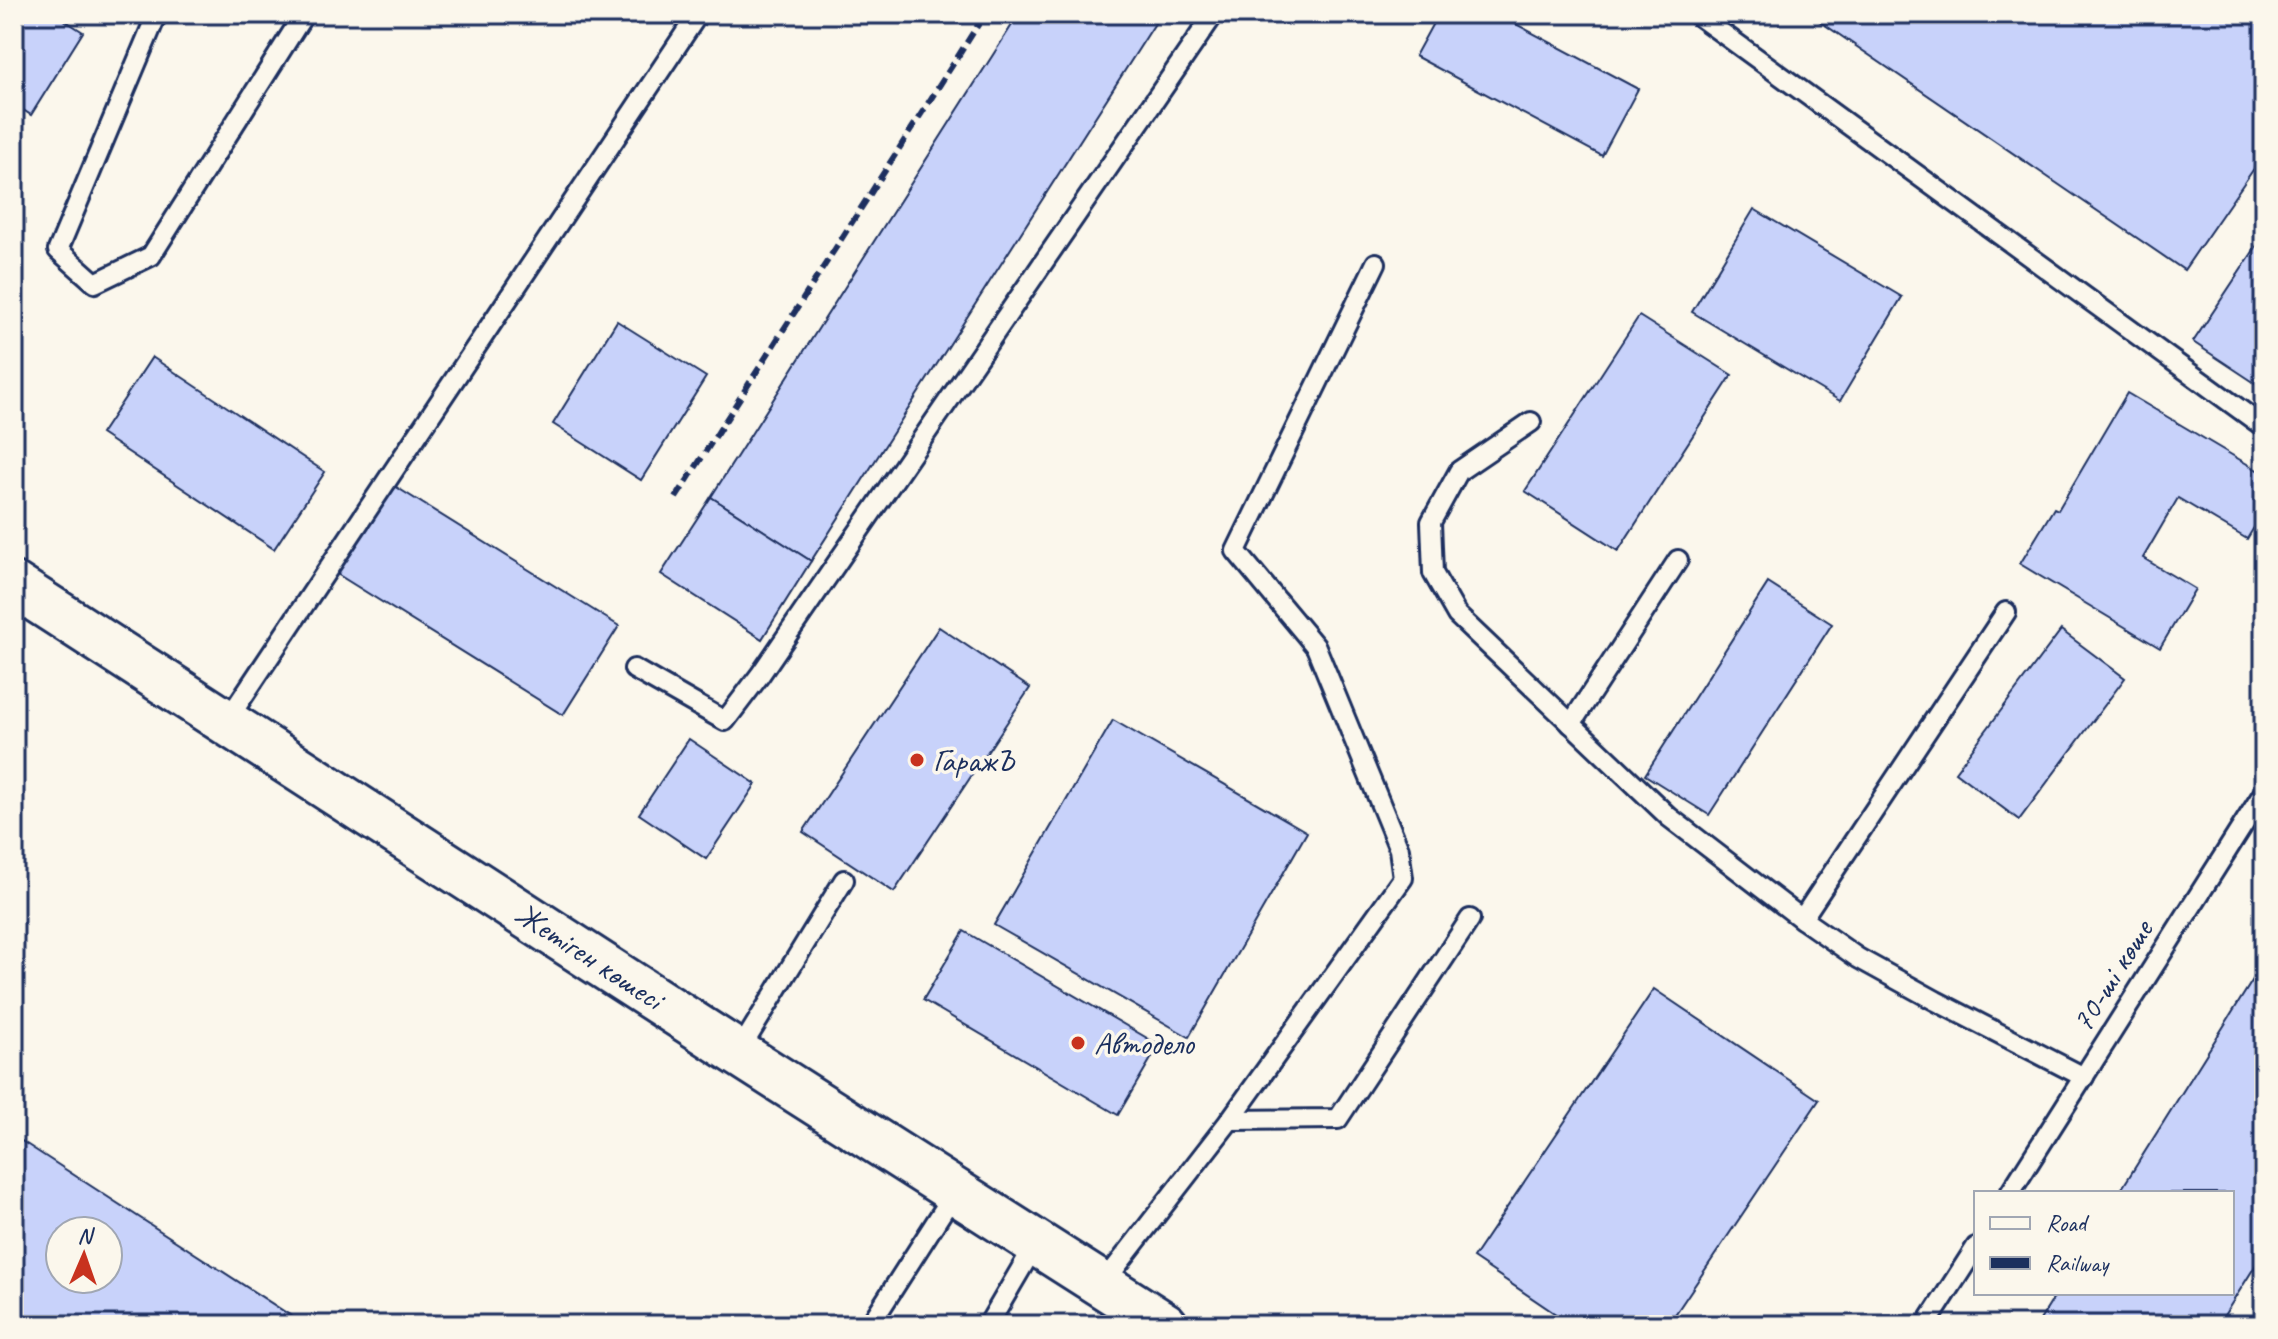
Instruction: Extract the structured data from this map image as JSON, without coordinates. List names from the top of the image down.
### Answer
{
  "streets": {
    "street": ["Жетіген көшесі"],
    "lane": ["70-ші көше"]
  },
  "places": ["ГаражЪ", "Автодело"],
  "legend": ["Road", "Railway"],
  "north": "top"
}
